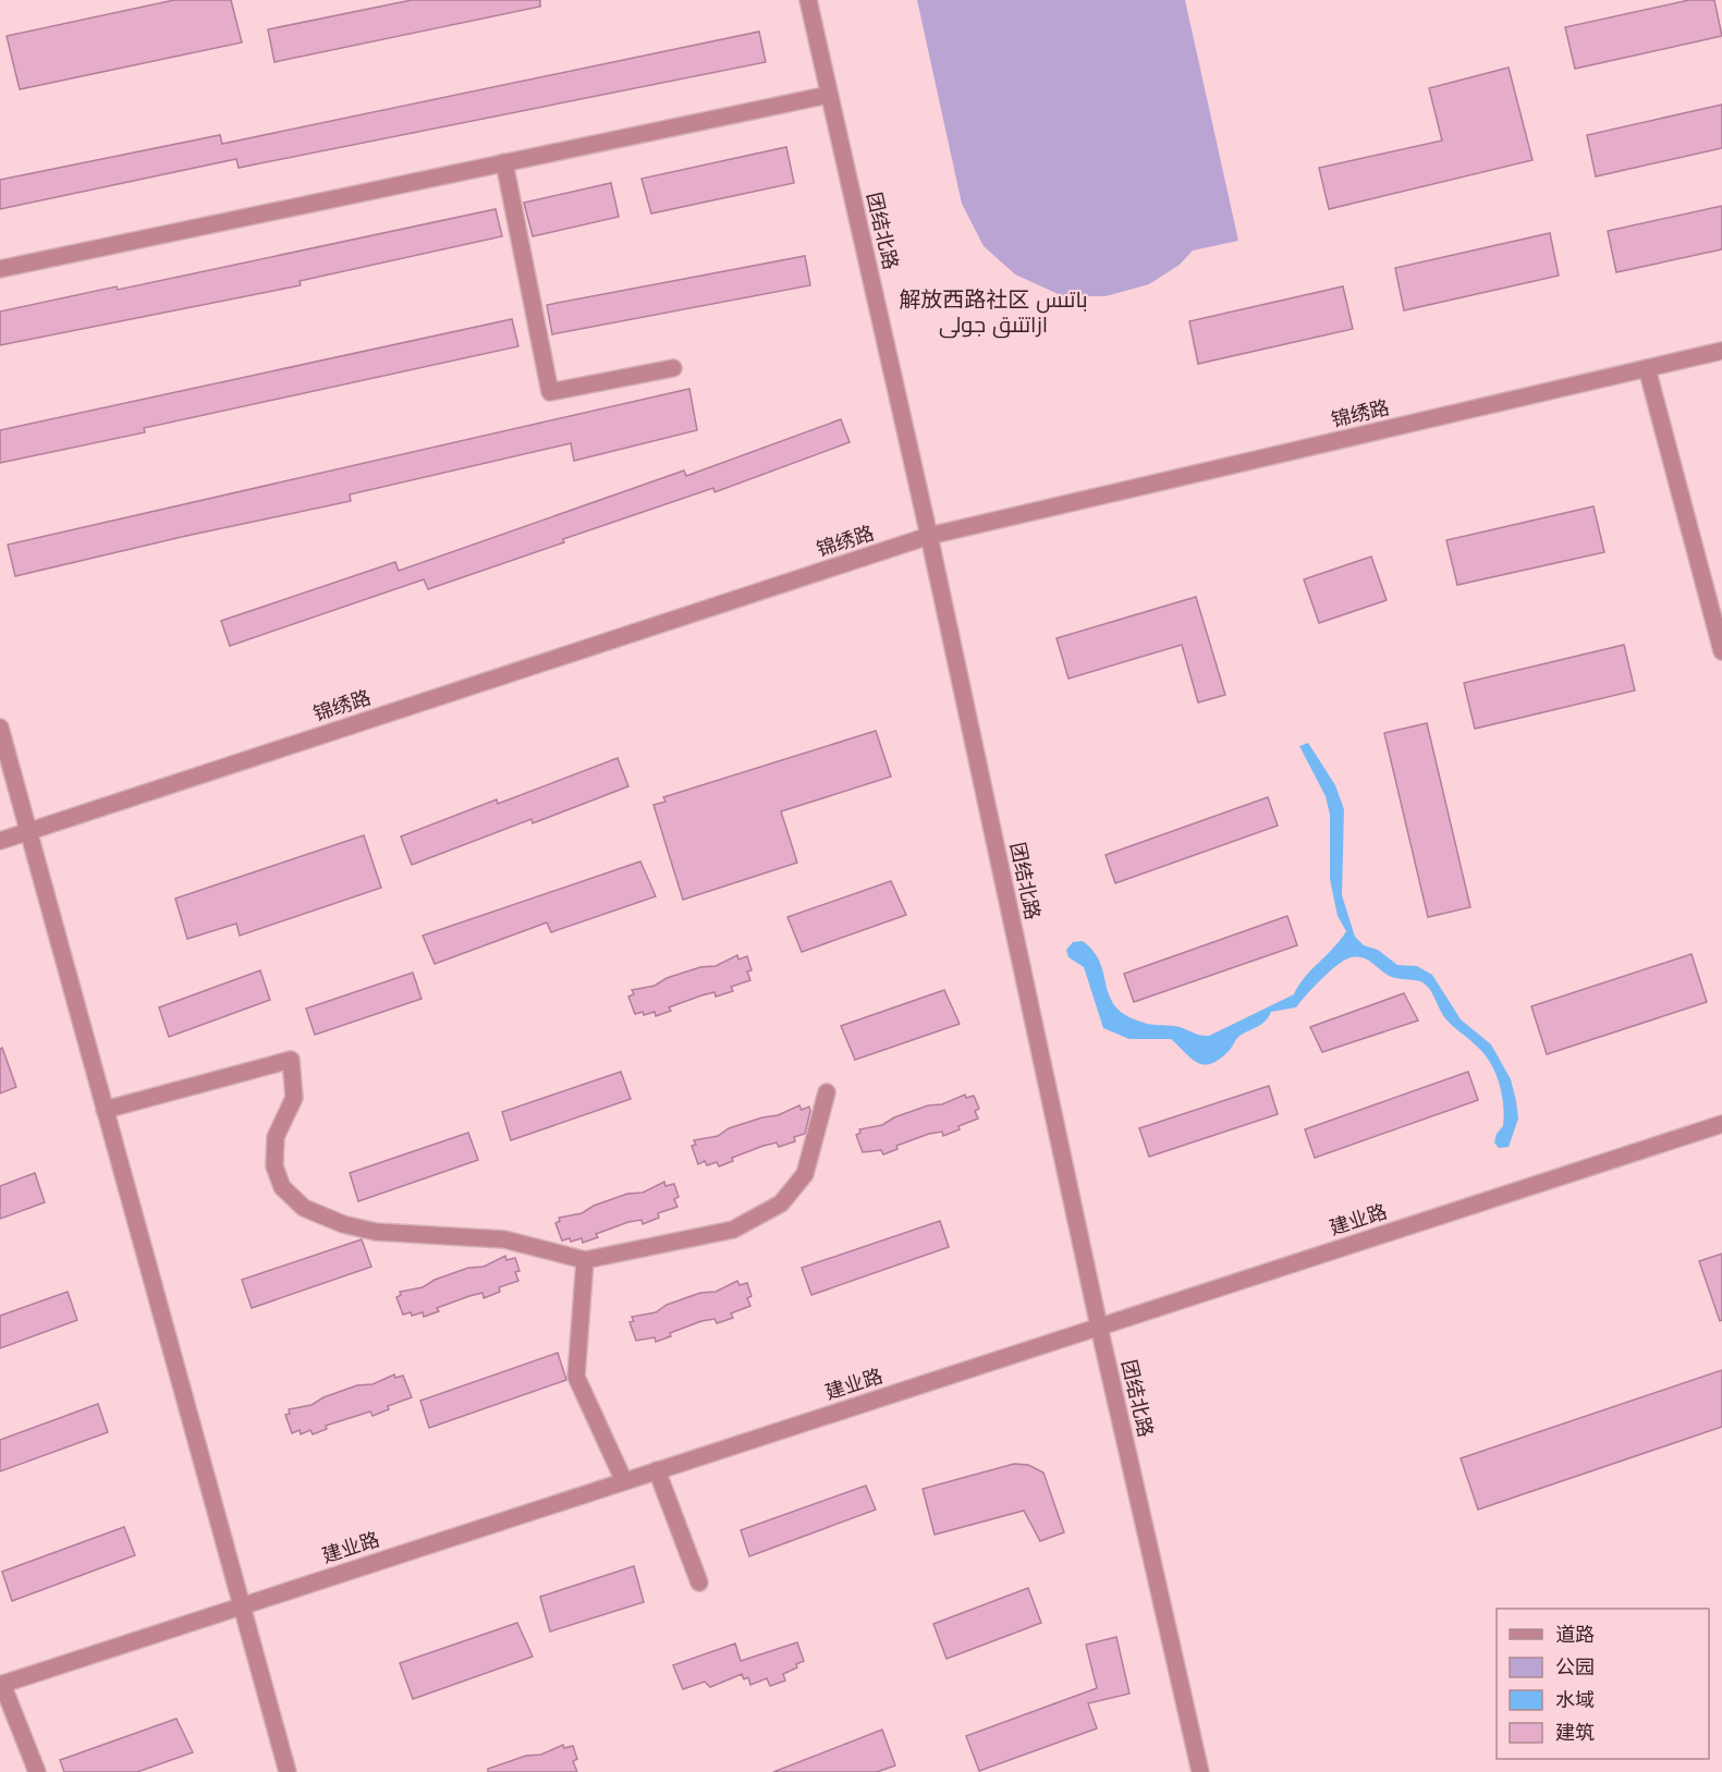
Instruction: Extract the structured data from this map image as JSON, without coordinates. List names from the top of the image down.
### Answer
{
  "streets": {
    "street": ["团结北路", "锦绣路", "建业路"]
  },
  "crossings": [
    ["团结北路", "锦绣路"],
    ["团结北路", "建业路"]
  ],
  "districts": ["解放西路社区 باتىس ازاتتىق جولى"],
  "legend": [
    "道路",
    "公园",
    "水域",
    "建筑"
  ]
}
